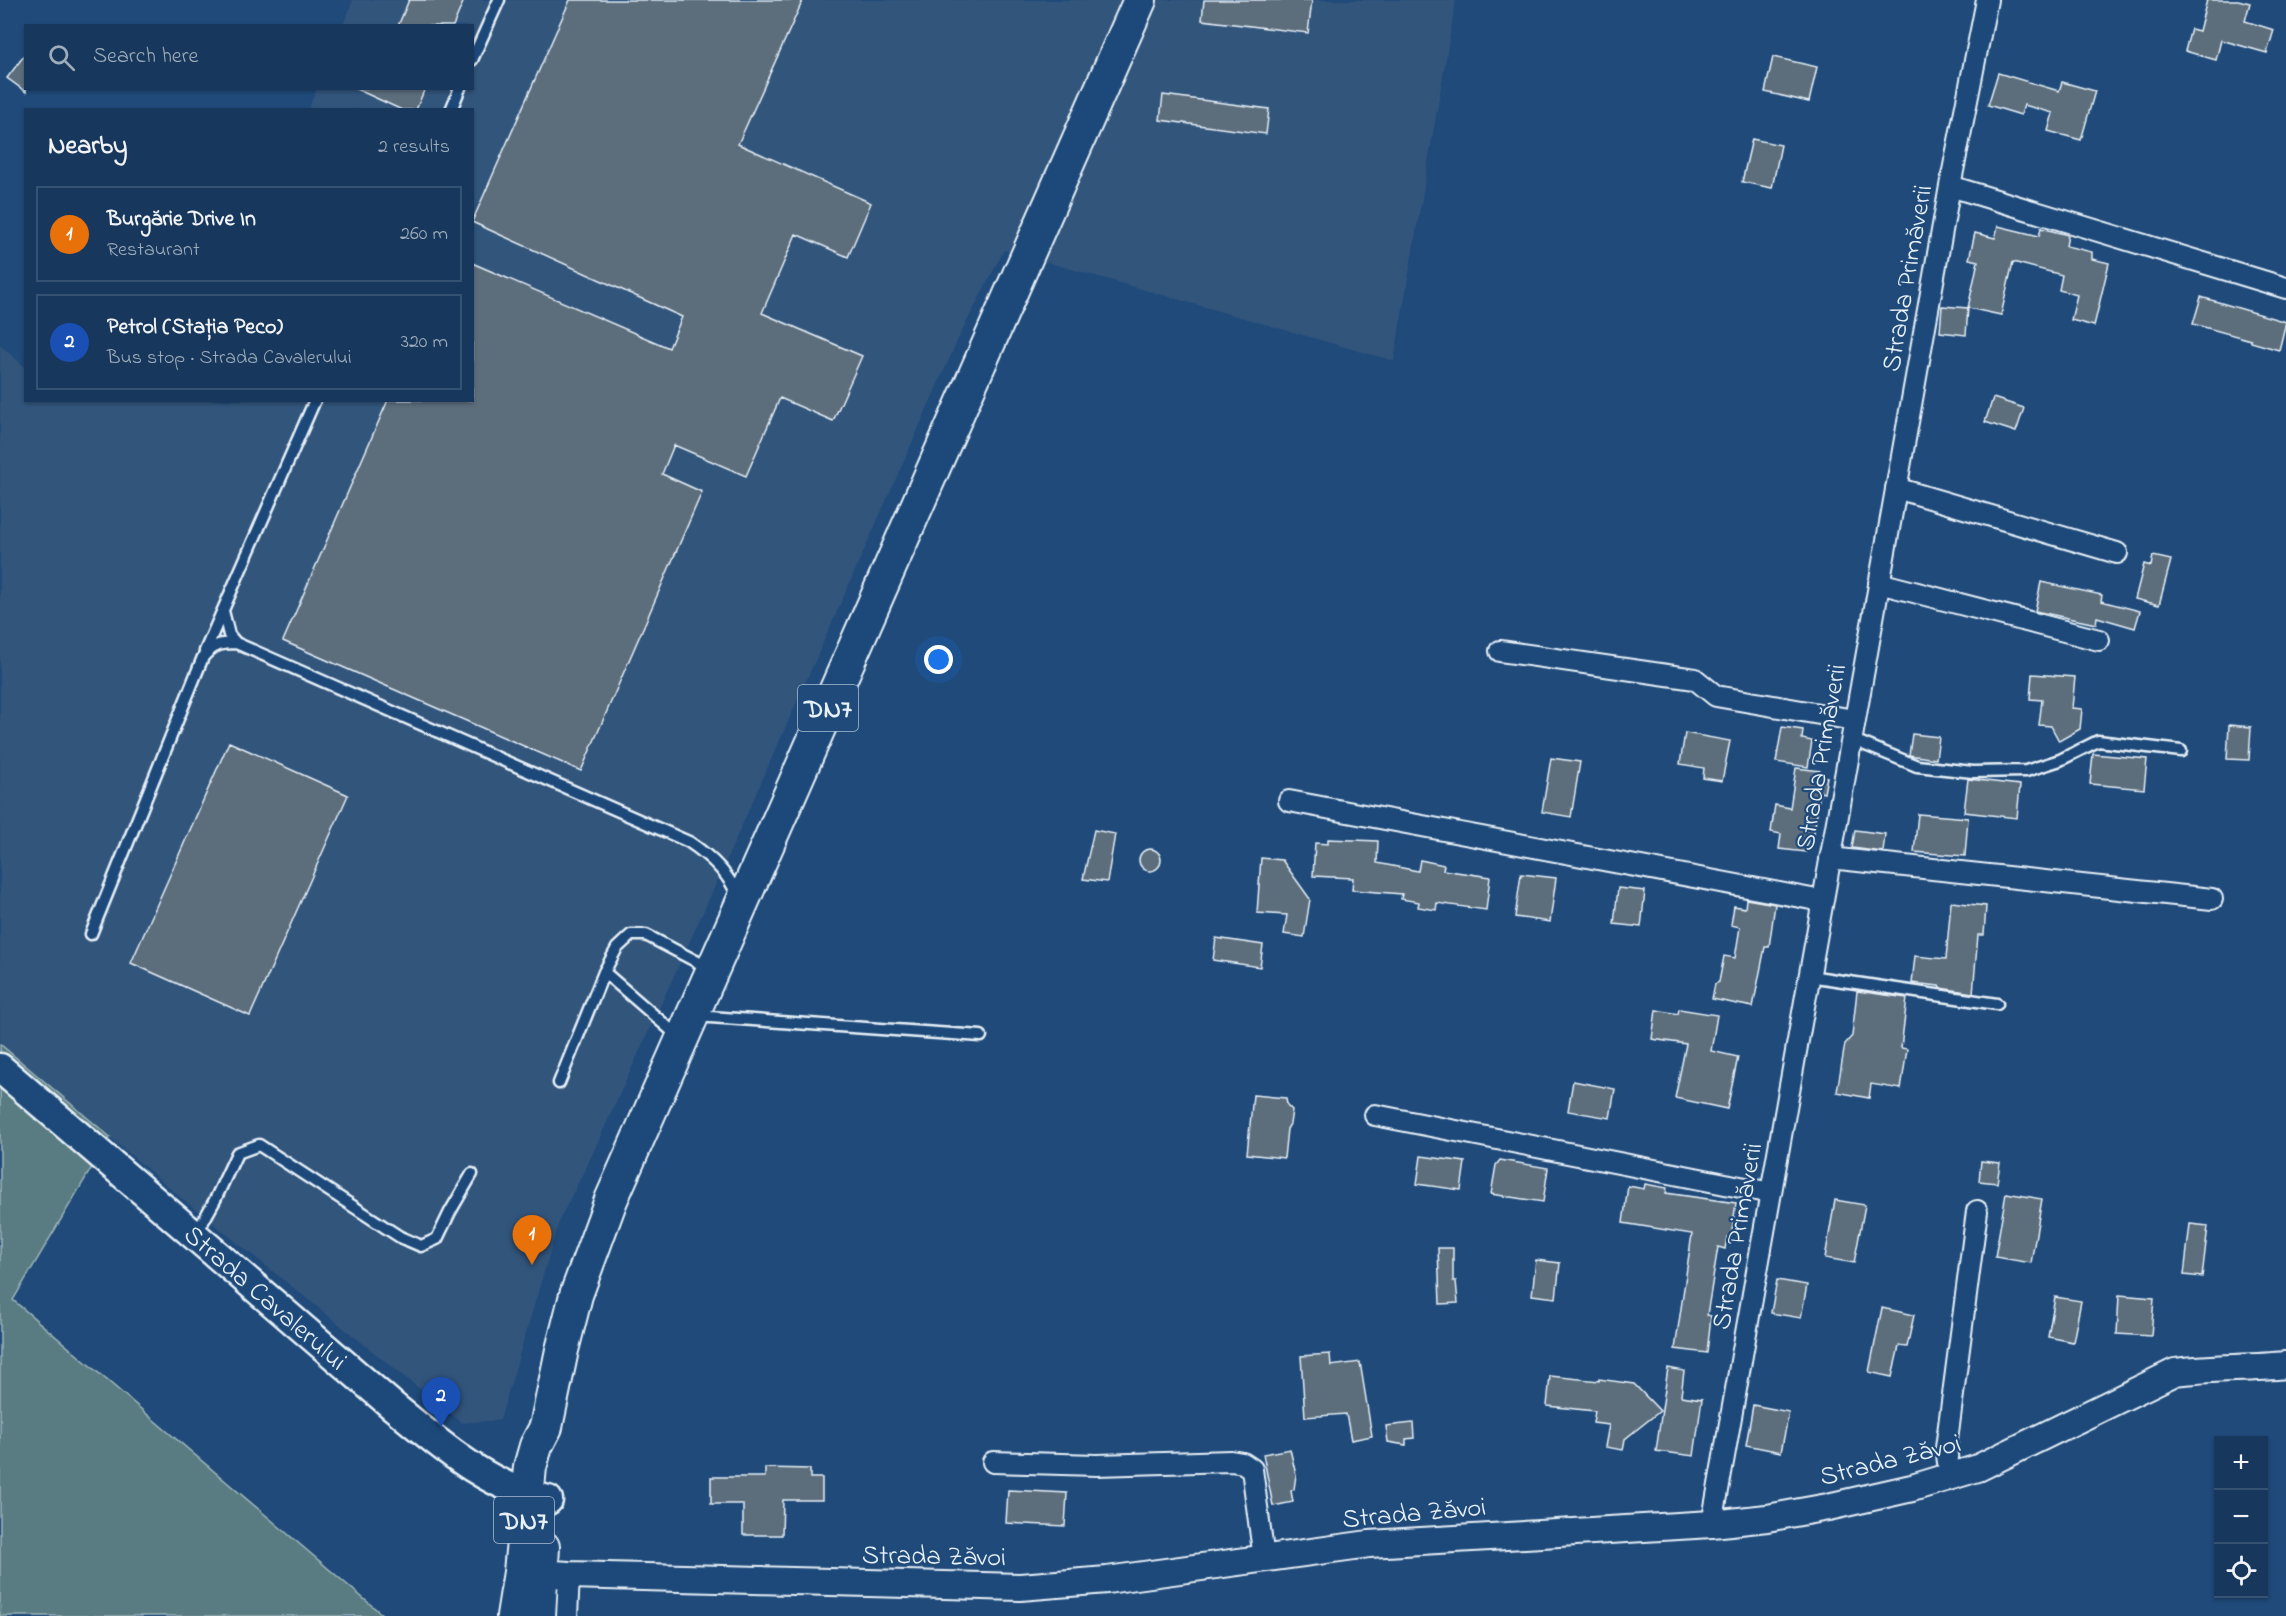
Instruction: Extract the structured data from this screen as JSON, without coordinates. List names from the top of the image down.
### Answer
{
  "streets": {
    "main road": ["DN7", "Strada Cavalerului"],
    "street": ["Strada Primăverii", "Strada Zăvoi"]
  },
  "crossings": [
    ["Strada Primăverii", "Strada Zăvoi"],
    ["DN7", "Strada Cavalerului"],
    ["DN7", "Strada Zăvoi"]
  ],
  "page": {
    "search": "Search here",
    "heading": ["Nearby", "2 results"],
    "list": [
      {
        "mark": "1",
        "name": "Burgărie Drive In",
        "note": "Restaurant",
        "value": "260 m"
      },
      {
        "mark": "2",
        "name": "Petrol (Stația Peco)",
        "note": "Bus stop · Strada Cavalerului",
        "value": "320 m"
      }
    ],
    "pins": ["1", "2"],
    "map_buttons": ["+", "−"]
  }
}
